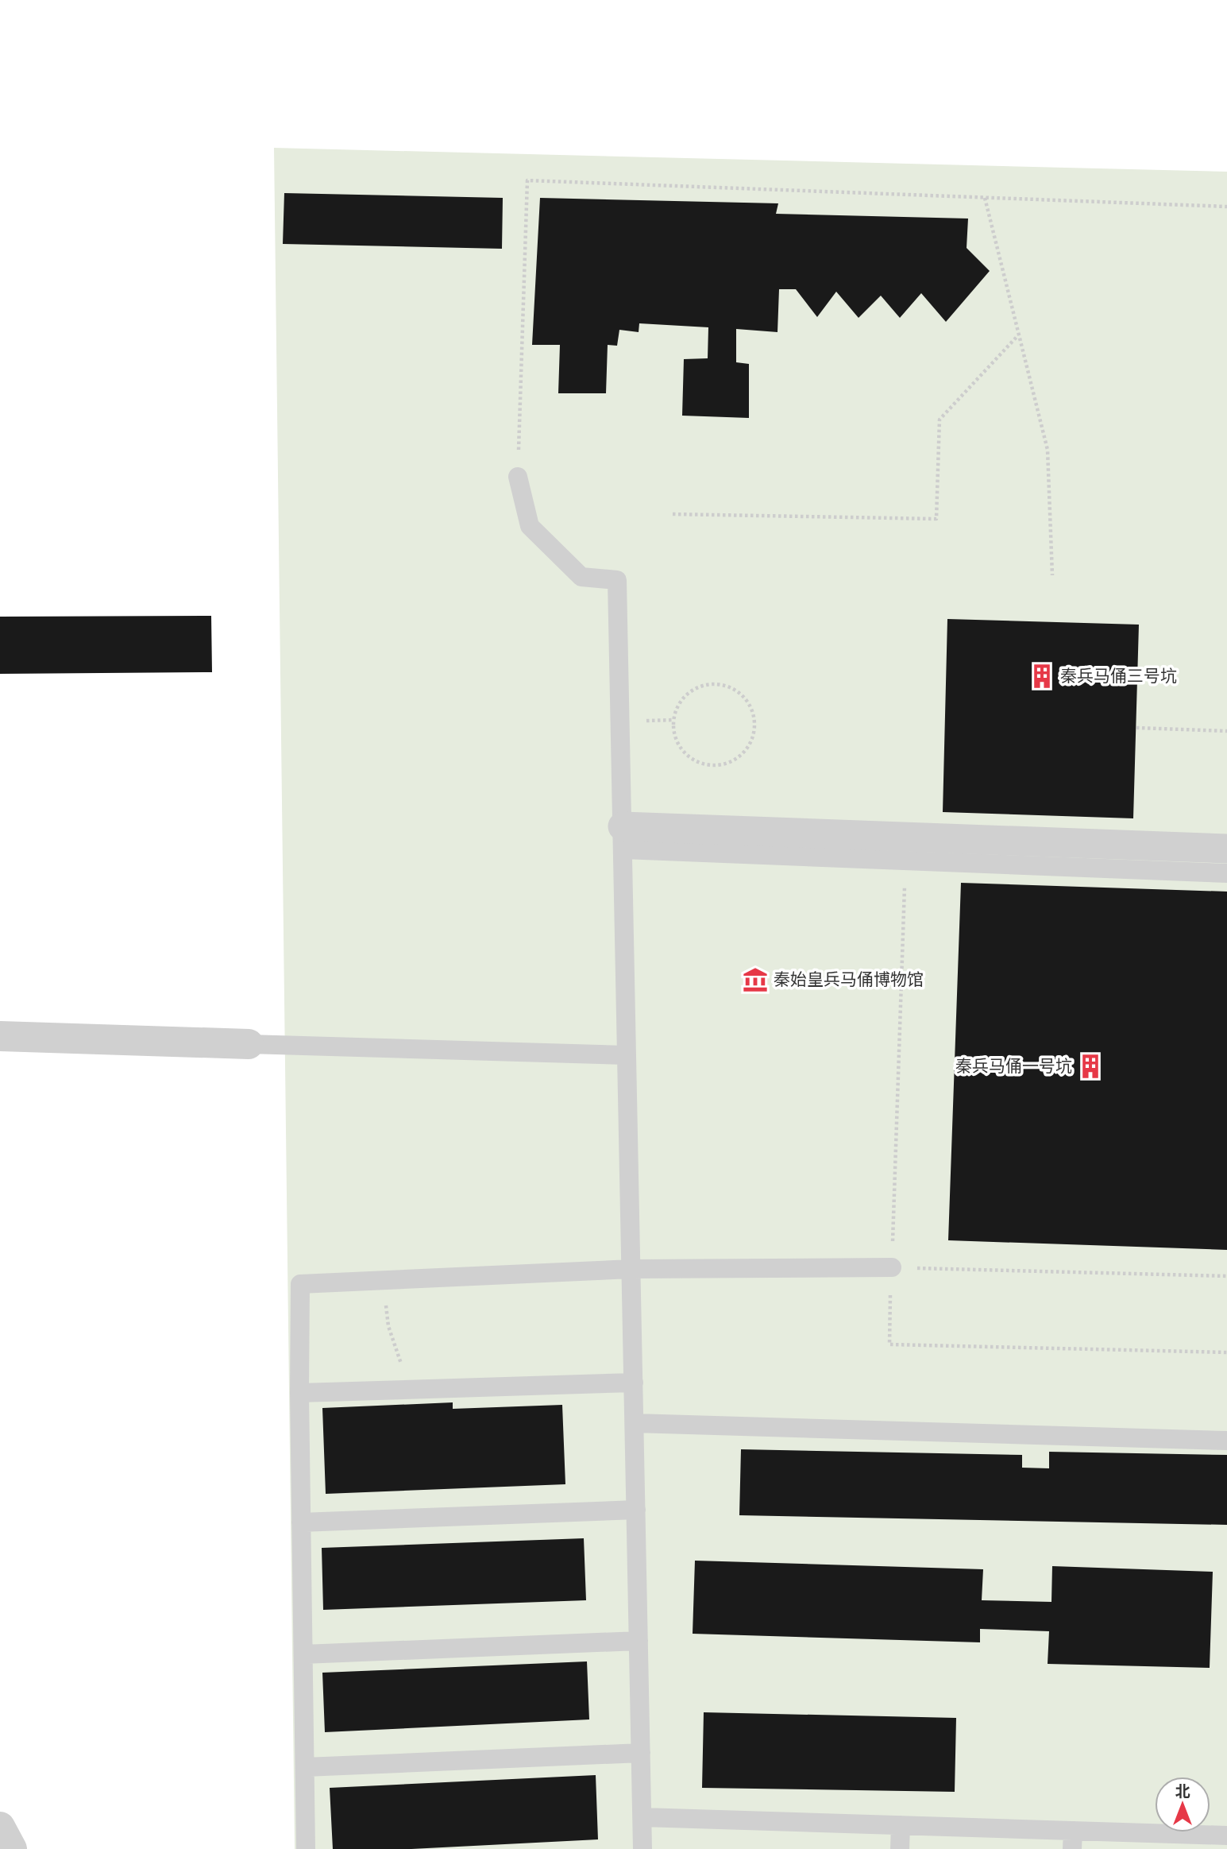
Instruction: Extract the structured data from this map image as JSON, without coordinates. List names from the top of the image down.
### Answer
{
  "places": {
    "building": ["秦兵马俑三号坑", "秦兵马俑一号坑"],
    "museum": ["秦始皇兵马俑博物馆"]
  },
  "north": "top"
}
